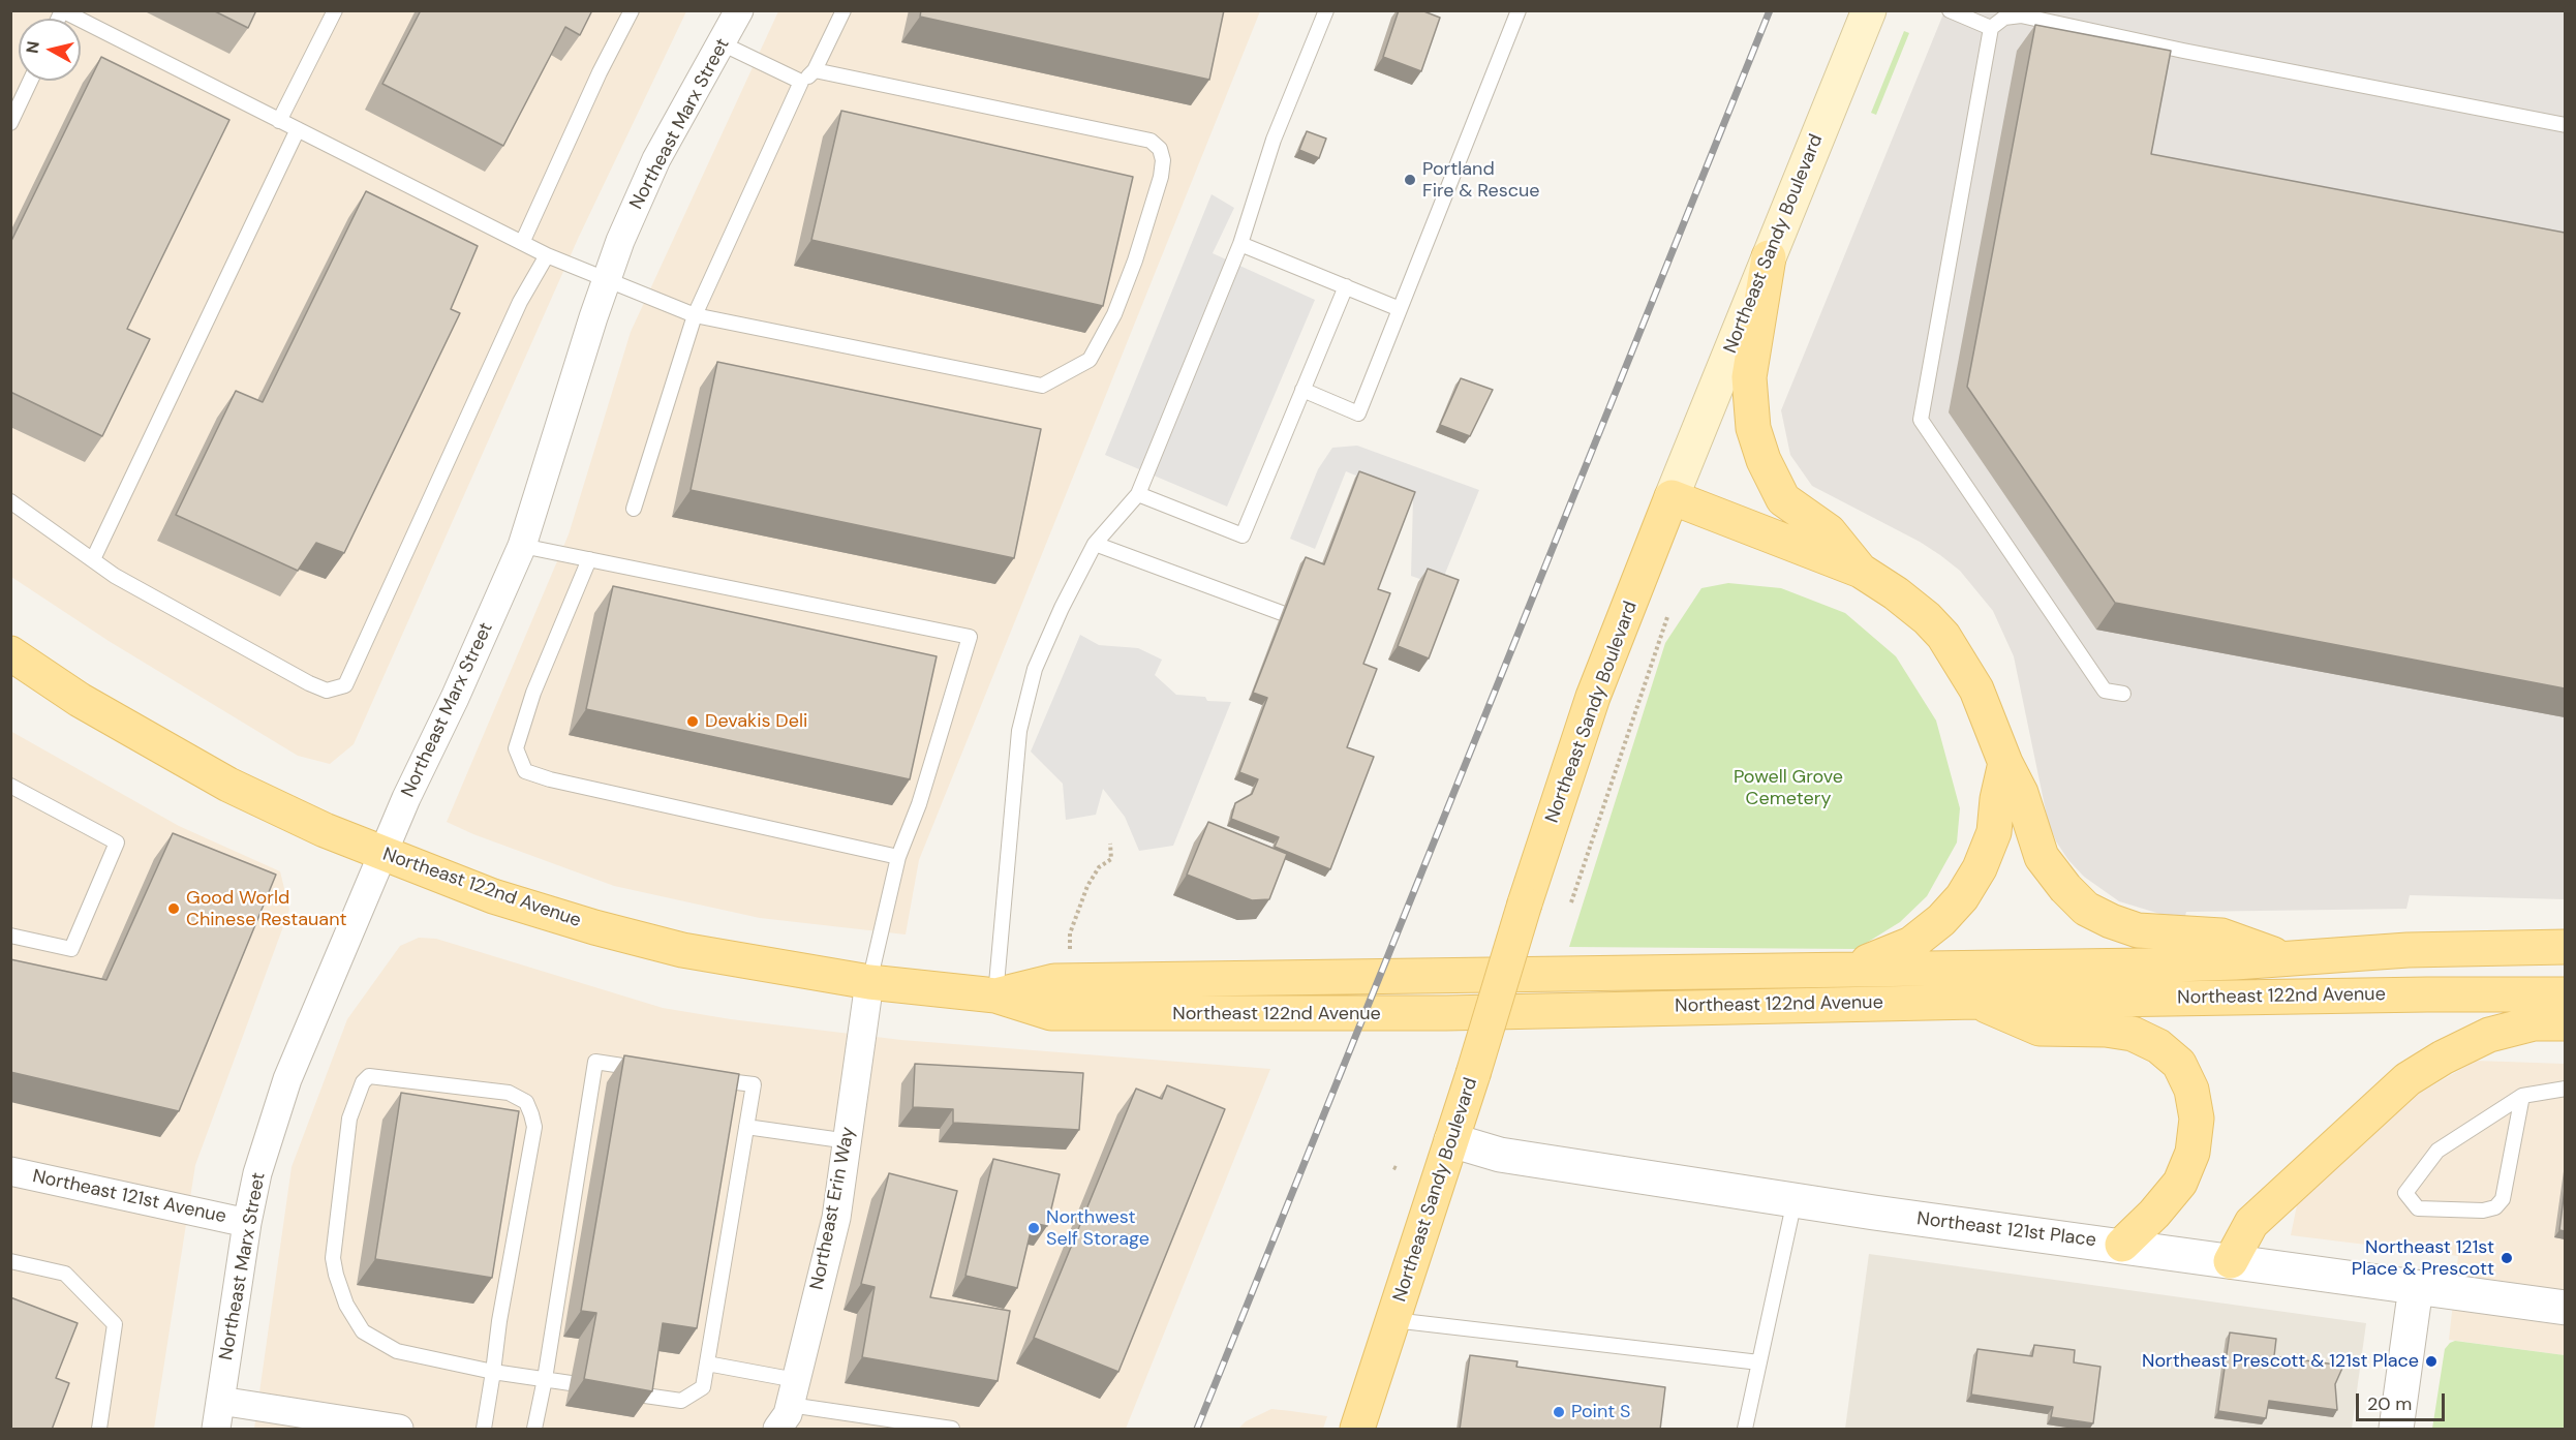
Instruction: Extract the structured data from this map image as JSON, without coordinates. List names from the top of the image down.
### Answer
{
  "streets": {
    "main road": ["Northeast Sandy Boulevard", "Northeast 122nd Avenue"],
    "street": [
      "Northeast Marx Street",
      "Northeast 121st Avenue",
      "Northeast Erin Way",
      "Northeast 121st Place"
    ]
  },
  "crossings": [
    ["Northeast Marx Street", "Northeast 122nd Avenue"],
    ["Northeast Marx Street", "Northeast 121st Avenue"],
    ["Northeast Sandy Boulevard", "Northeast 121st Place"],
    ["Northeast 122nd Avenue", "Northeast Erin Way"]
  ],
  "parks": ["Powell Grove Cemetery"],
  "places": [
    "Portland Fire & Rescue",
    "Devakis Deli",
    "Good World Chinese Restauant",
    "Northwest Self Storage",
    "Northeast 121st Place & Prescott",
    "Northeast Prescott & 121st Place",
    "Point S"
  ],
  "scale_bar": "20 m",
  "north": "left"
}
